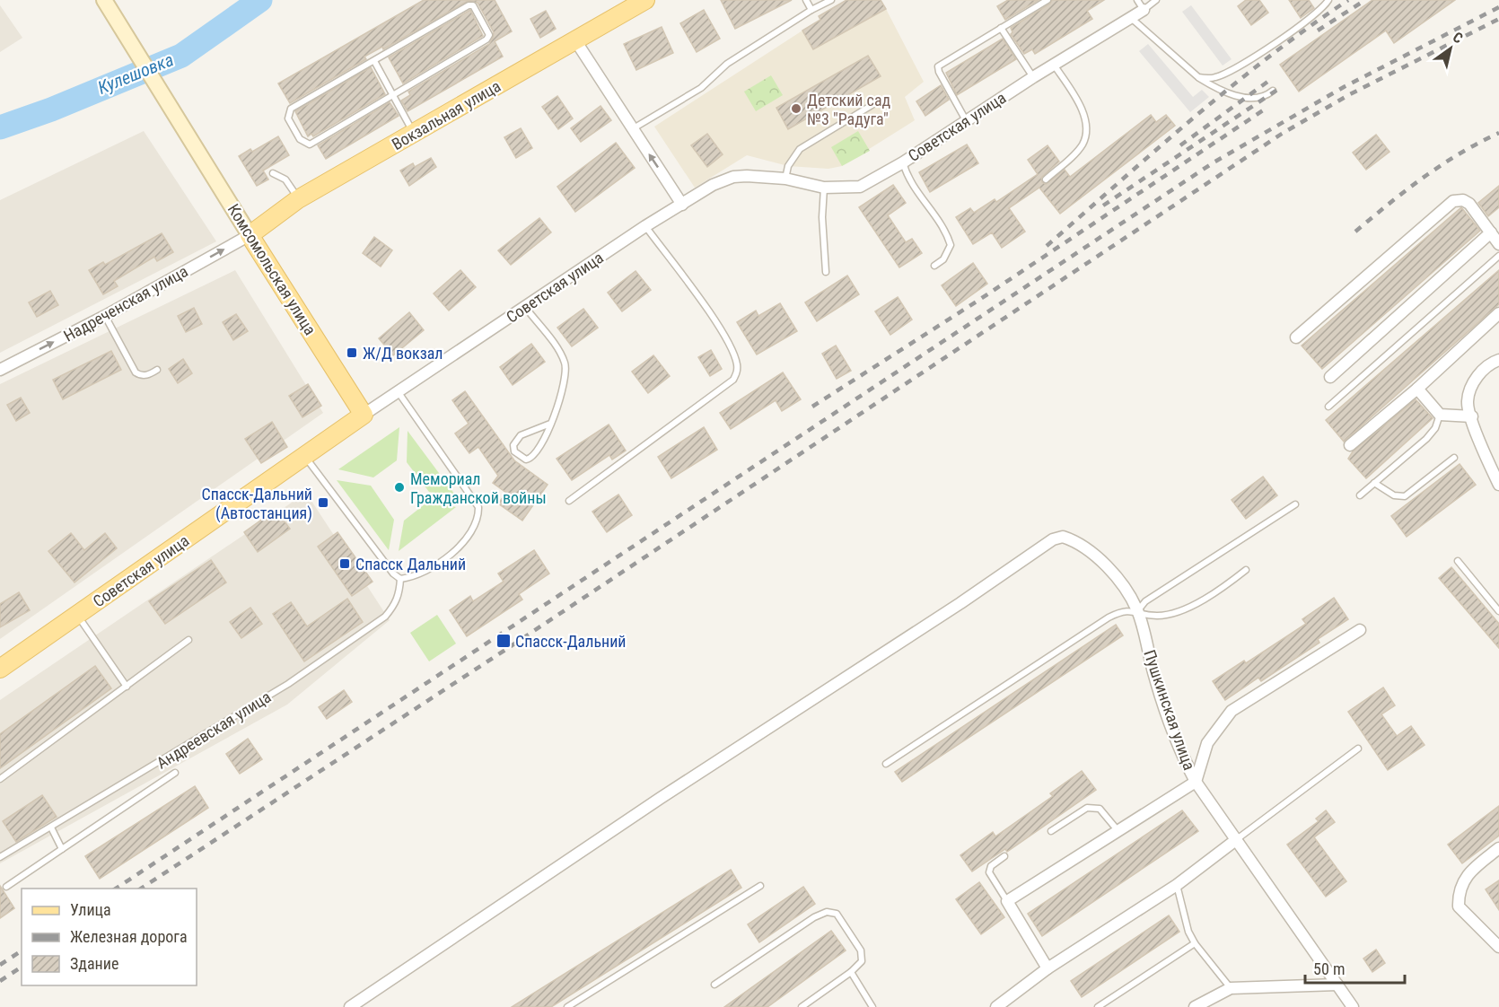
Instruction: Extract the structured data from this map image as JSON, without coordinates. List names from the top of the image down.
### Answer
{
  "streets": {
    "main road": ["Вокзальная улица", "Советская улица", "Комсомольская улица"],
    "street": ["Надреченская улица", "Пушкинская улица"],
    "lane": ["Андреевская улица"]
  },
  "crossings": [
    ["Вокзальная улица", "Комсомольская улица"],
    ["Вокзальная улица", "Надреченская улица"],
    ["Советская улица", "Комсомольская улица"],
    ["Комсомольская улица", "Надреченская улица"]
  ],
  "one_way": ["Надреченская улица"],
  "water": ["Кулешовка"],
  "places": {
    "other": ["Детский сад №3 \"Радуга\"", "Мемориал Гражданской войны"],
    "transit": [
      "Ж/Д вокзал",
      "Спасск-Дальний (Автостанция)",
      "Спасск Дальний",
      "Спасск-Дальний"
    ]
  },
  "legend": ["Улица", "Железная дорога", "Здание"],
  "scale_bar": "50 m",
  "north": "top right"
}
